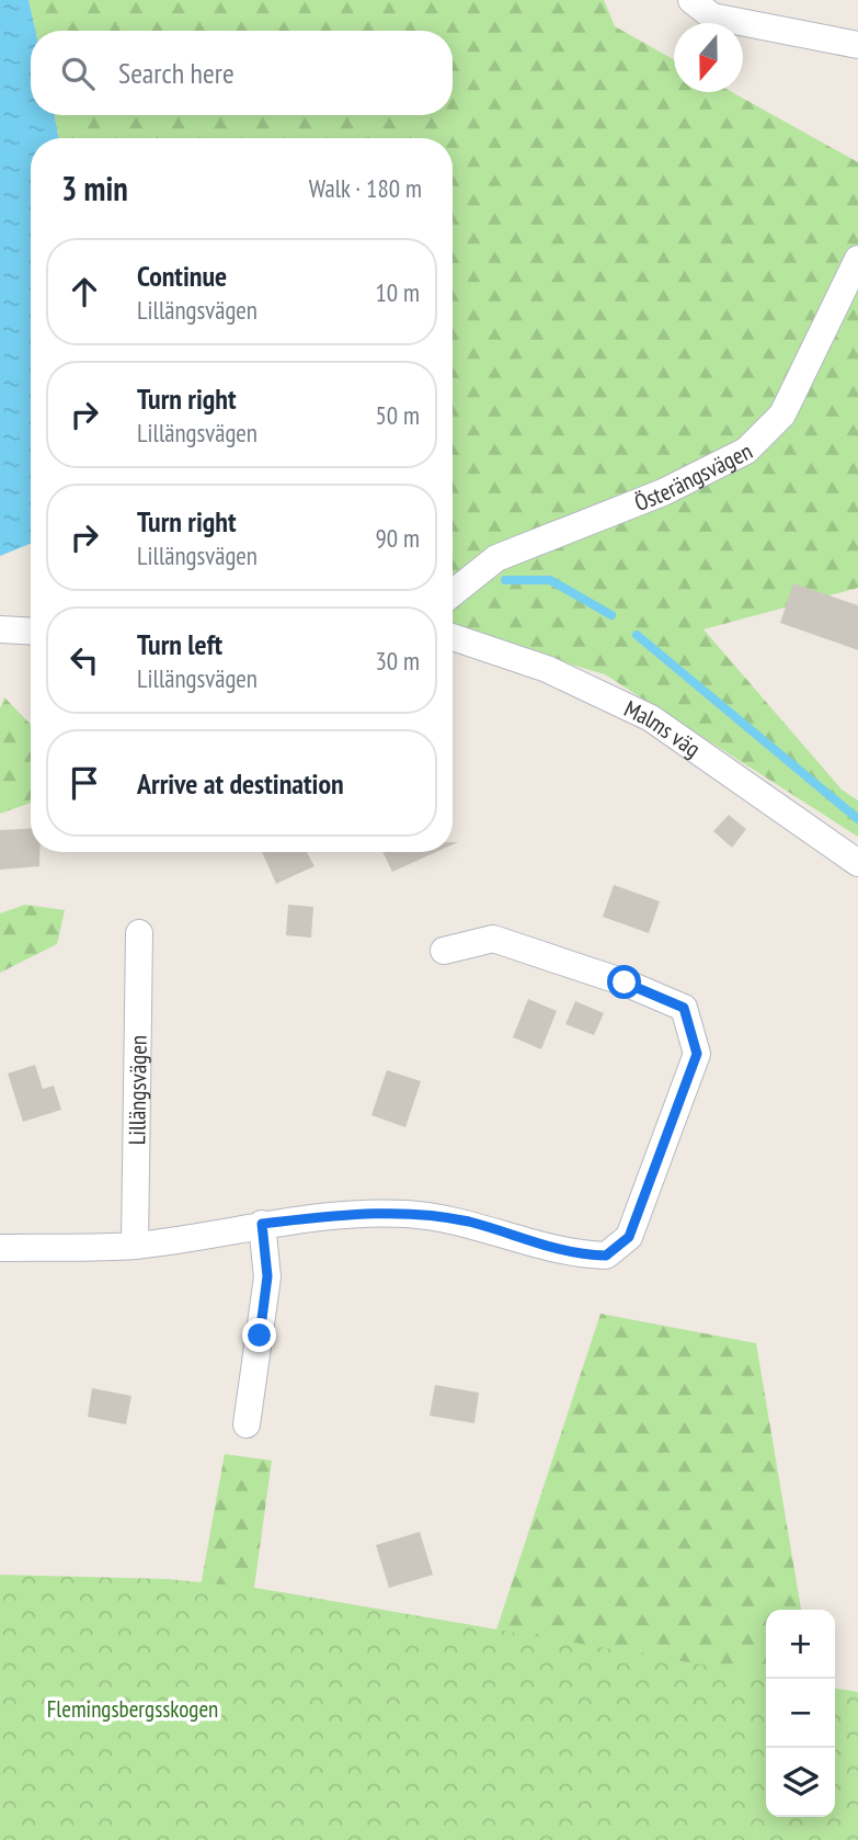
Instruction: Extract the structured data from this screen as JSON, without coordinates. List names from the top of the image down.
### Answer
{
  "streets": {
    "street": ["Österängsvägen", "Malms väg", "Lillängsvägen"]
  },
  "parks": ["Flemingsbergsskogen"],
  "north": "bottom",
  "page": {
    "search": "Search here",
    "heading": ["3 min", "Walk · 180 m"],
    "list": [
      ["Continue", "Lillängsvägen", "10 m"],
      ["Turn right", "Lillängsvägen", "50 m"],
      ["Turn right", "Lillängsvägen", "90 m"],
      ["Turn left", "Lillängsvägen", "30 m"],
      "Arrive at destination"
    ],
    "map_buttons": ["+", "−"]
  }
}
